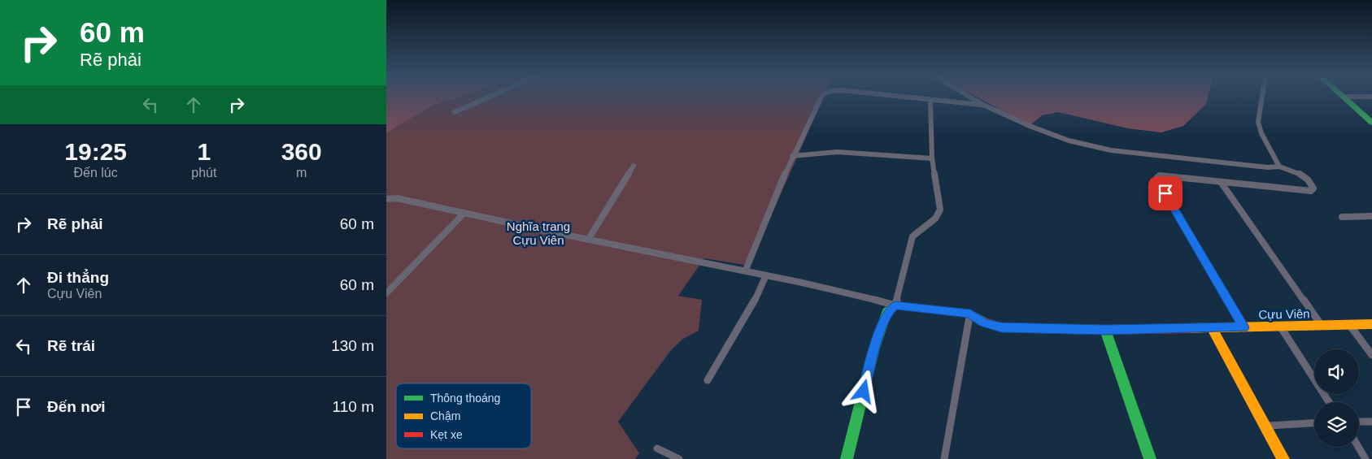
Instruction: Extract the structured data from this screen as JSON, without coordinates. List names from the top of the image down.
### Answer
{
  "streets": {
    "street": ["Cựu Viên"]
  },
  "parks": ["Nghĩa trang Cựu Viên"],
  "legend": ["Thông thoáng", "Chậm", "Kẹt xe"],
  "page": {
    "turn": ["60 m", "Rẽ phải"],
    "eta": [
      "19:25",
      "Đến lúc",
      "1",
      "phút",
      "360",
      "m"
    ],
    "list": [
      {
        "name": "Rẽ phải",
        "value": "60 m"
      },
      {
        "name": "Đi thẳng",
        "note": "Cựu Viên",
        "value": "60 m"
      },
      {
        "name": "Rẽ trái",
        "value": "130 m"
      },
      {
        "name": "Đến nơi",
        "value": "110 m"
      }
    ]
  }
}
